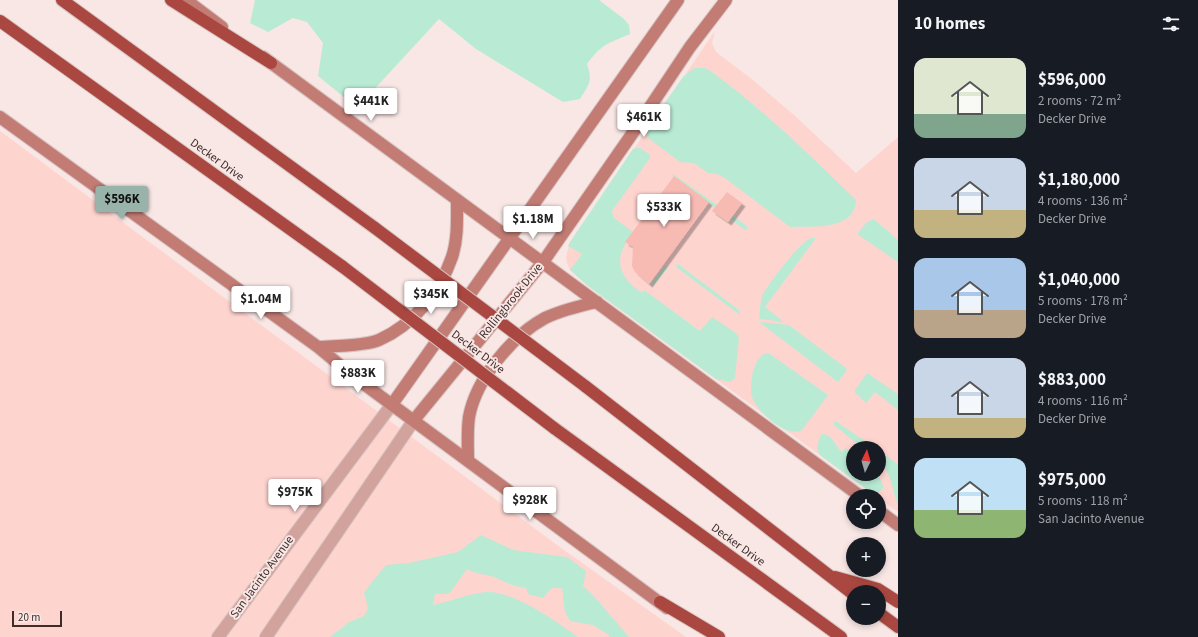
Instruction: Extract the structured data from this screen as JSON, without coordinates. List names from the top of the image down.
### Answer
{
  "streets": {
    "highway": ["Decker Drive"],
    "main road": ["Rollingbrook Drive"],
    "street": ["San Jacinto Avenue"]
  },
  "scale_bar": "20 m",
  "north": "top",
  "page": {
    "heading": "10 homes",
    "list": [
      {
        "name": "$596,000",
        "note": "2 rooms · 72 m² · Decker Drive"
      },
      {
        "name": "$1,180,000",
        "note": "4 rooms · 136 m² · Decker Drive"
      },
      {
        "name": "$1,040,000",
        "note": "5 rooms · 178 m² · Decker Drive"
      },
      {
        "name": "$883,000",
        "note": "4 rooms · 116 m² · Decker Drive"
      },
      {
        "name": "$975,000",
        "note": "5 rooms · 118 m² · San Jacinto Avenue"
      }
    ],
    "price": [
      "$441K",
      "$461K",
      "$596K",
      "$533K",
      "$1.18M",
      "$345K",
      "$1.04M",
      "$883K",
      "$975K",
      "$928K"
    ],
    "map_buttons": ["+", "−"],
    "scale": "20 m"
  }
}
